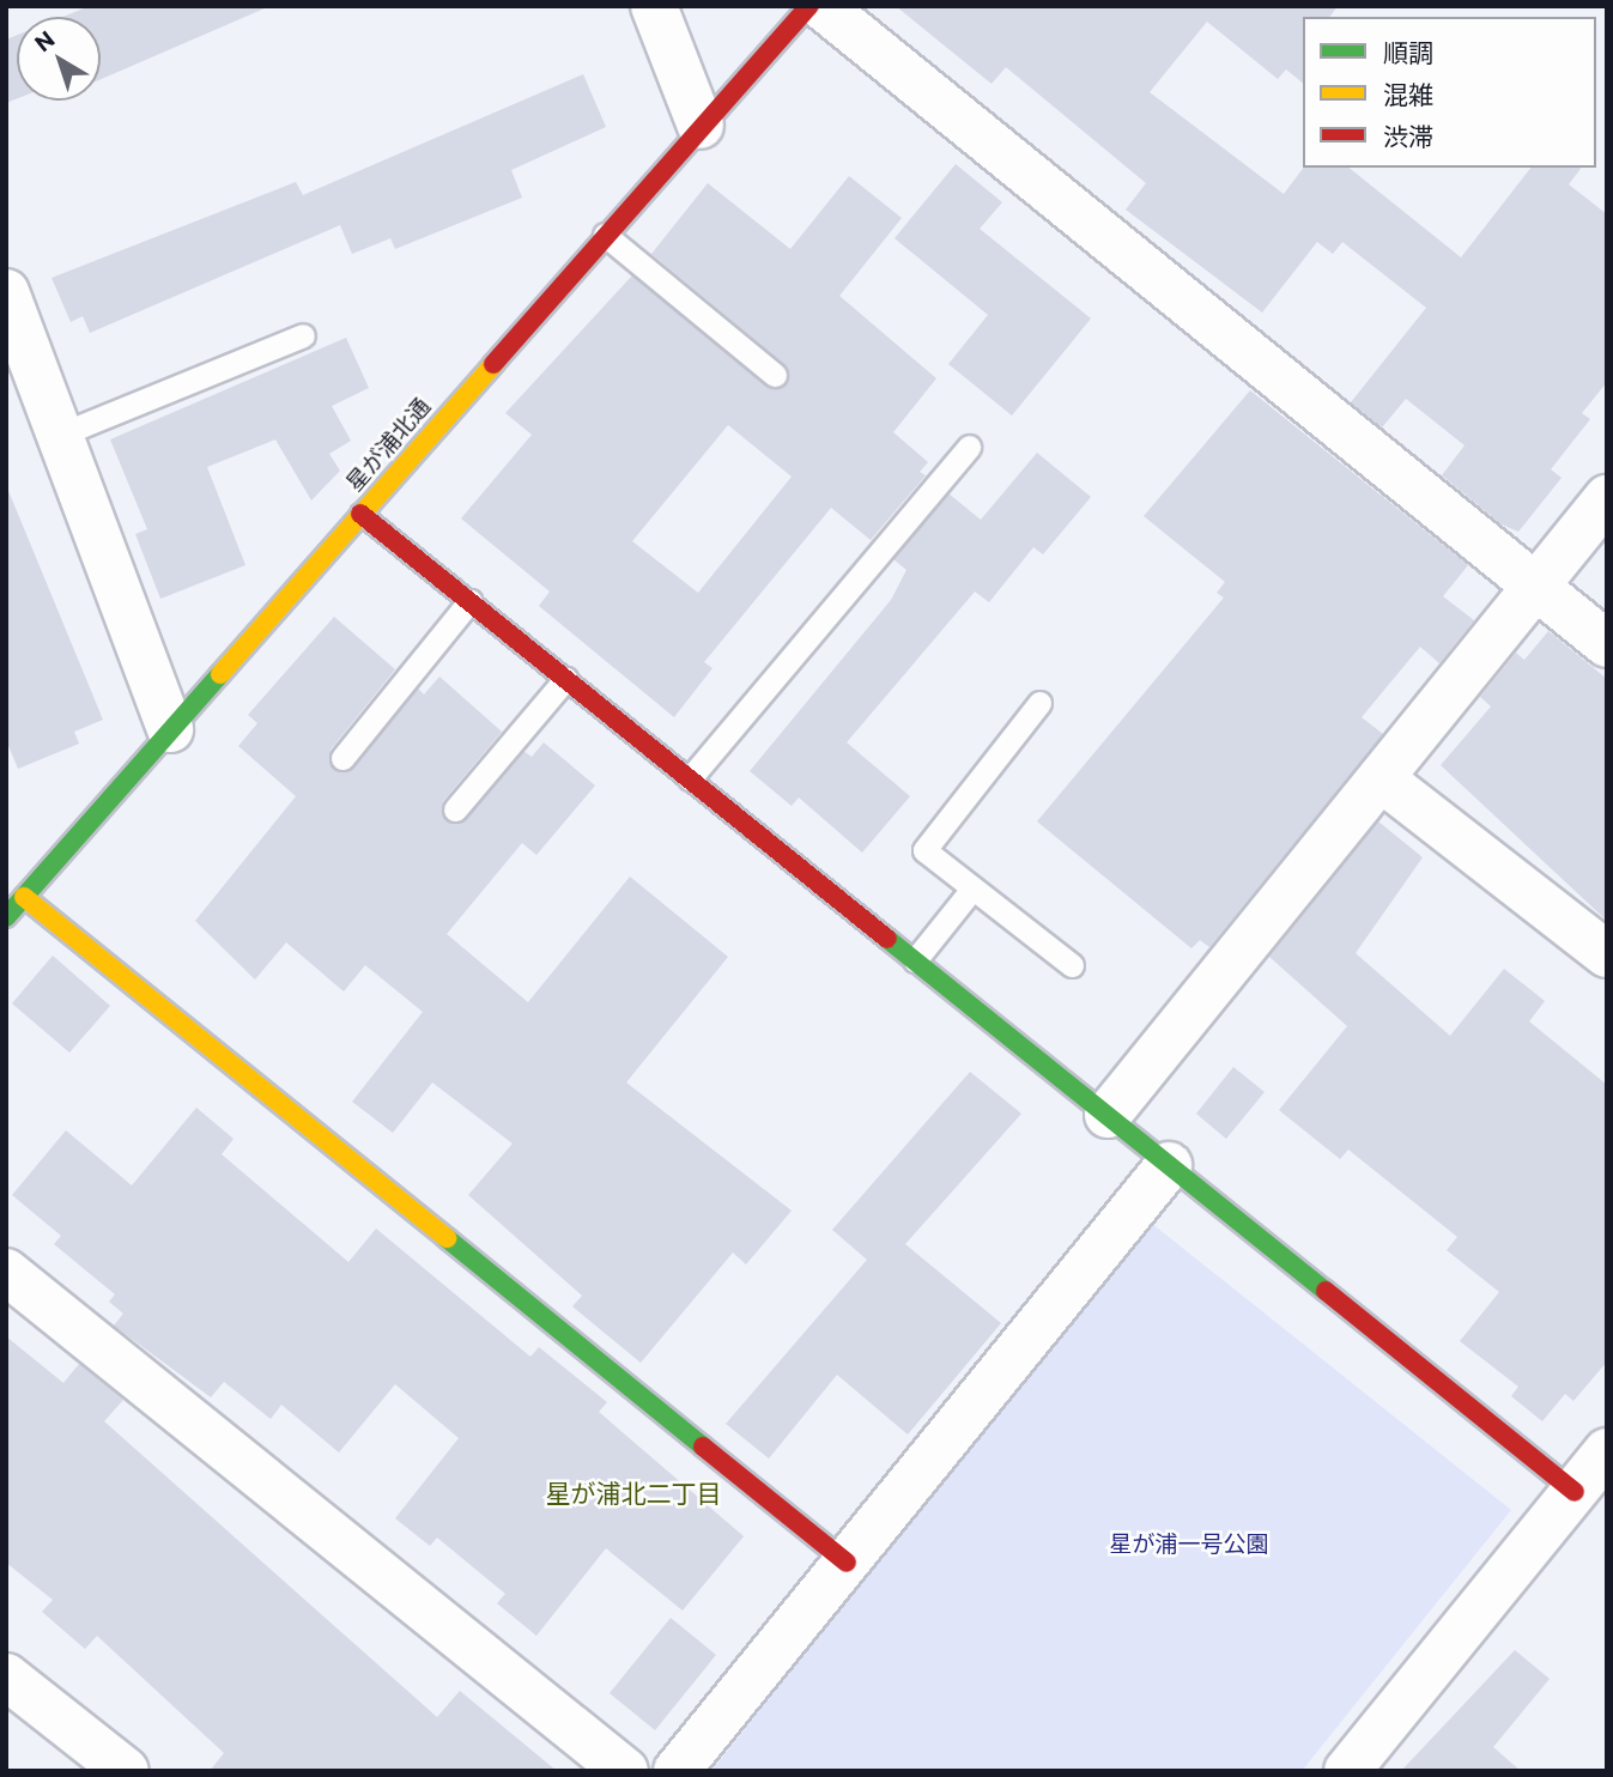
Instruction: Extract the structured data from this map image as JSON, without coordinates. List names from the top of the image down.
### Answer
{
  "streets": {
    "street": ["星が浦北通"]
  },
  "districts": ["星が浦北二丁目"],
  "parks": ["星が浦一号公園"],
  "legend": ["順調", "混雑", "渋滞"],
  "north": "top left"
}
